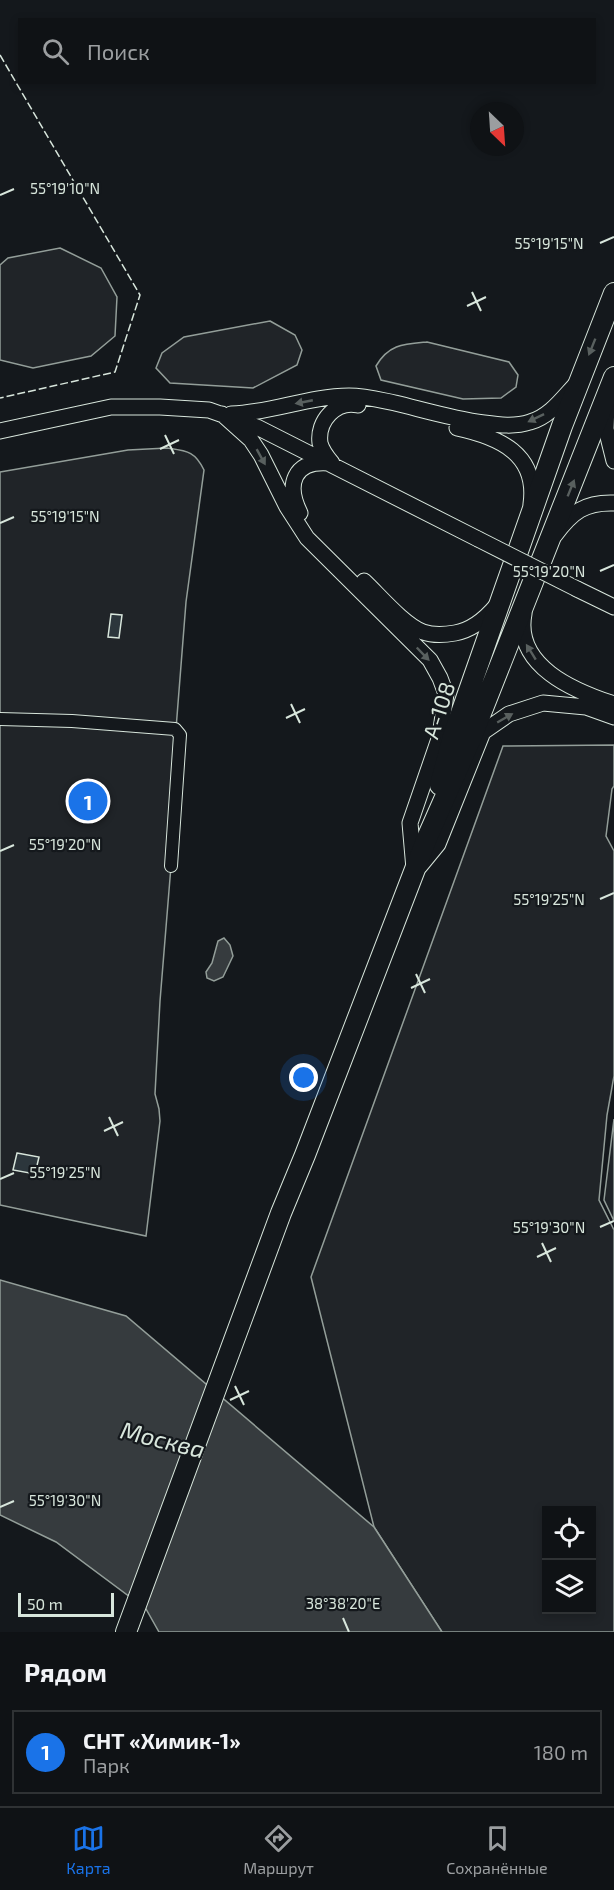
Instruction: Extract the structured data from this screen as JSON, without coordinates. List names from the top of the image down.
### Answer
{
  "streets": {
    "highway": ["А-108"]
  },
  "water": ["Москва"],
  "scale_bar": "50 m",
  "north": "bottom right",
  "page": {
    "search": "Поиск",
    "pins": "1",
    "scale": "50 m",
    "heading": "Рядом",
    "list": [
      {
        "mark": "1",
        "name": "СНТ «Химик-1»",
        "note": "Парк",
        "value": "180 m"
      }
    ],
    "nav": ["Карта", "Маршрут", "Сохранённые"]
  },
  "coordinates": [
    "55°19'10\"N",
    "55°19'15\"N",
    "55°19'20\"N",
    "55°19'25\"N",
    "55°19'30\"N",
    "38°38'20\"E"
  ]
}
